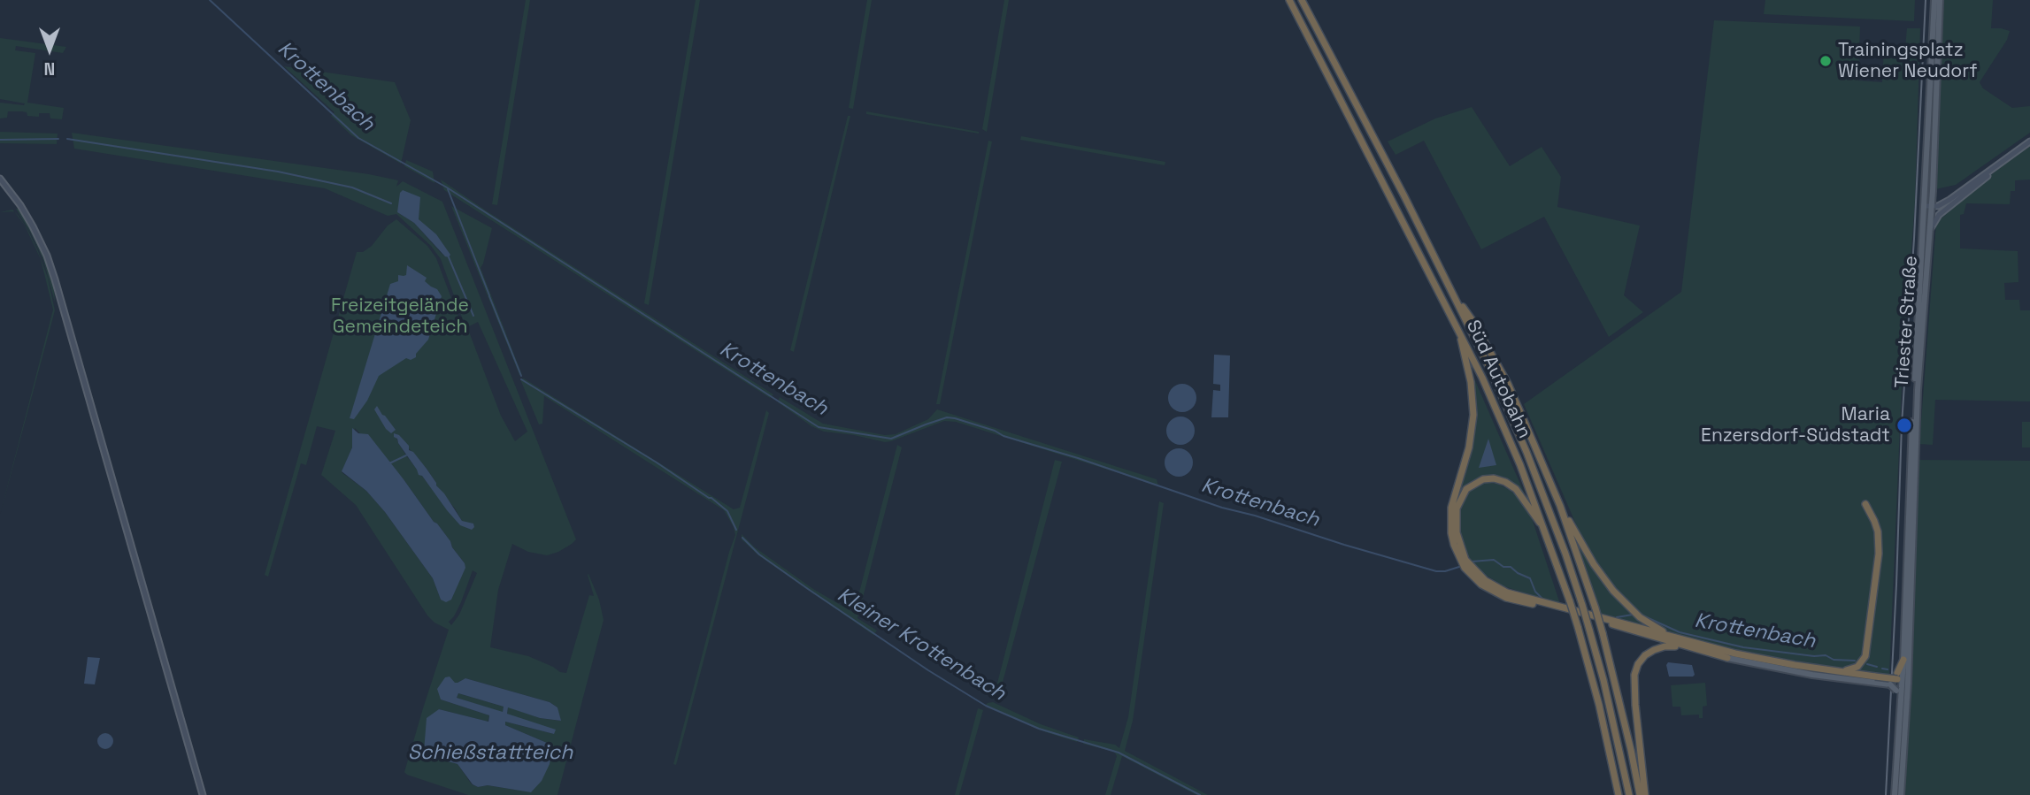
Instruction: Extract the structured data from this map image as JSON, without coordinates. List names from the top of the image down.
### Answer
{
  "streets": {
    "highway": ["Süd Autobahn"],
    "main road": ["Triester Straße"]
  },
  "water": ["Krottenbach", "Kleiner Krottenbach", "Schießstattteich"],
  "parks": ["Freizeitgelände Gemeindeteich"],
  "places": ["Trainingsplatz Wiener Neudorf", "Maria Enzersdorf-Südstadt"],
  "north": "bottom"
}
